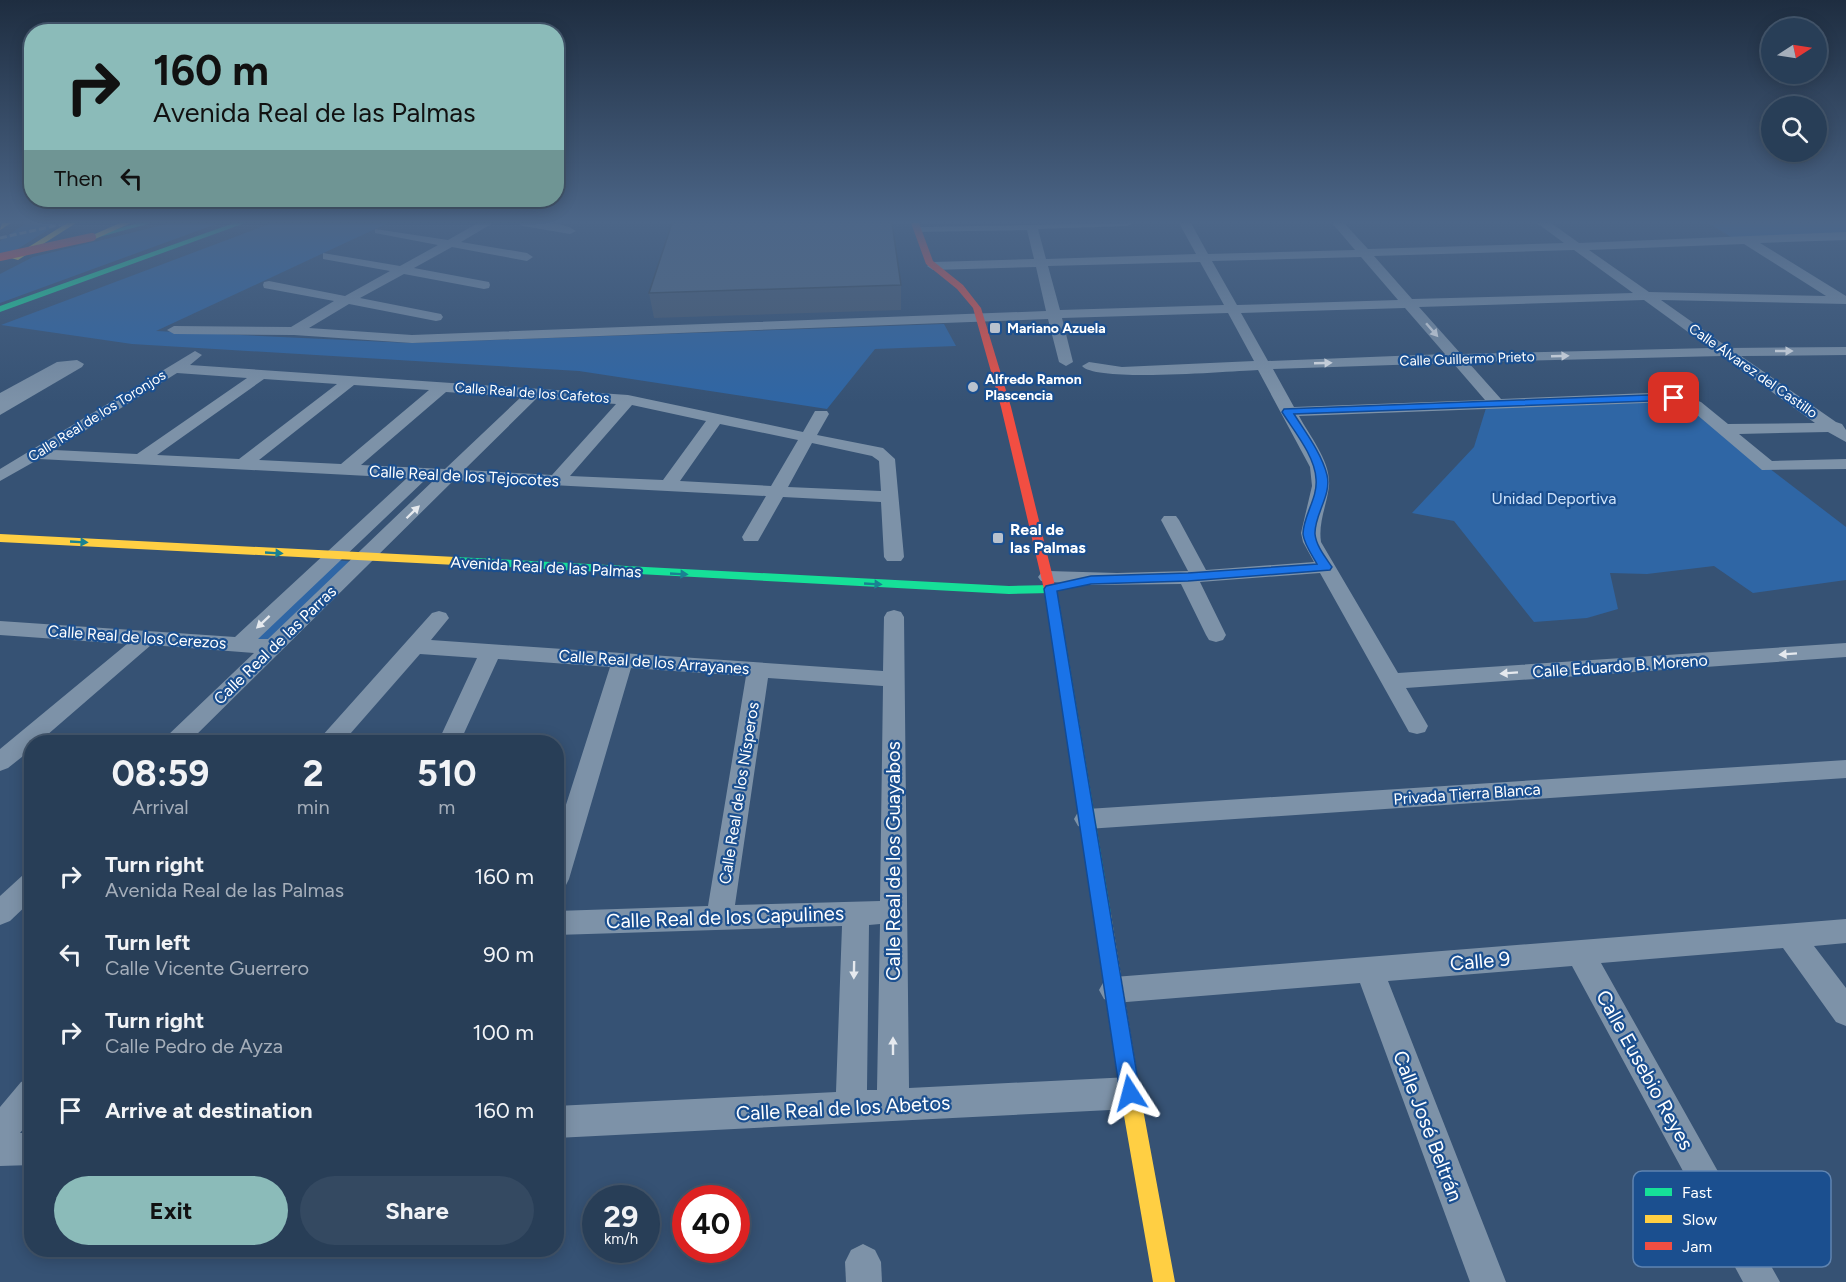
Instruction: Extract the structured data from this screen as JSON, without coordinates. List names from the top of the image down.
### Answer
{
  "streets": {
    "main road": ["Avenida Real de las Palmas"],
    "street": [
      "Calle Guillermo Prieto",
      "Calle Álvarez del Castillo",
      "Calle Real de los Cafetos",
      "Calle Real de los Toronjos",
      "Calle Real de los Tejocotes",
      "Calle Real de los Cerezos",
      "Calle Real de las Parras",
      "Calle Real de los Arrayanes",
      "Calle Eduardo B. Moreno",
      "Calle Real de los Nísperos",
      "Privada Tierra Blanca",
      "Calle Real de los Guayabos",
      "Calle Real de los Capulines",
      "Calle 9",
      "Calle Eusebio Reyes",
      "Calle Real de los Abetos",
      "Calle José Beltrán"
    ]
  },
  "crossings": [
    ["Calle Guillermo Prieto", "Calle Álvarez del Castillo"],
    ["Calle Real de los Cafetos", "Calle Real de los Toronjos"],
    ["Calle Real de los Cafetos", "Calle Real de los Tejocotes"],
    ["Calle Real de los Cafetos", "Calle Real de las Parras"],
    ["Calle Real de los Toronjos", "Calle Real de los Tejocotes"],
    ["Calle Real de los Tejocotes", "Calle Real de las Parras"],
    ["Avenida Real de las Palmas", "Calle Real de las Parras"],
    ["Calle Real de los Cerezos", "Calle Real de las Parras"],
    ["Calle Real de los Arrayanes", "Calle Real de los Nísperos"],
    ["Calle Real de los Arrayanes", "Calle Real de los Guayabos"],
    ["Calle Real de los Nísperos", "Calle Real de los Capulines"],
    ["Calle Real de los Guayabos", "Calle Real de los Capulines"],
    ["Calle Real de los Guayabos", "Calle Real de los Abetos"],
    ["Calle 9", "Calle Eusebio Reyes"],
    ["Calle 9", "Calle José Beltrán"]
  ],
  "one_way": ["Avenida Real de las Palmas", "Calle Eduardo B. Moreno"],
  "parks": ["Unidad Deportiva"],
  "places": {
    "transit": ["Mariano Azuela", "Real de las Palmas"],
    "other": ["Alfredo Ramon Plascencia"]
  },
  "legend": ["Fast", "Slow", "Jam"],
  "north": "right",
  "page": {
    "turn": ["160 m", "Avenida Real de las Palmas"],
    "then": "Then",
    "eta": [
      "08:59",
      "Arrival",
      "2",
      "min",
      "510",
      "m"
    ],
    "list": [
      {
        "name": "Turn right",
        "note": "Avenida Real de las Palmas",
        "value": "160 m"
      },
      {
        "name": "Turn left",
        "note": "Calle Vicente Guerrero",
        "value": "90 m"
      },
      {
        "name": "Turn right",
        "note": "Calle Pedro de Ayza",
        "value": "100 m"
      },
      {
        "name": "Arrive at destination",
        "value": "160 m"
      }
    ],
    "buttons": ["Exit", "Share"],
    "speed": "29 km/h",
    "limit": "40"
  }
}
